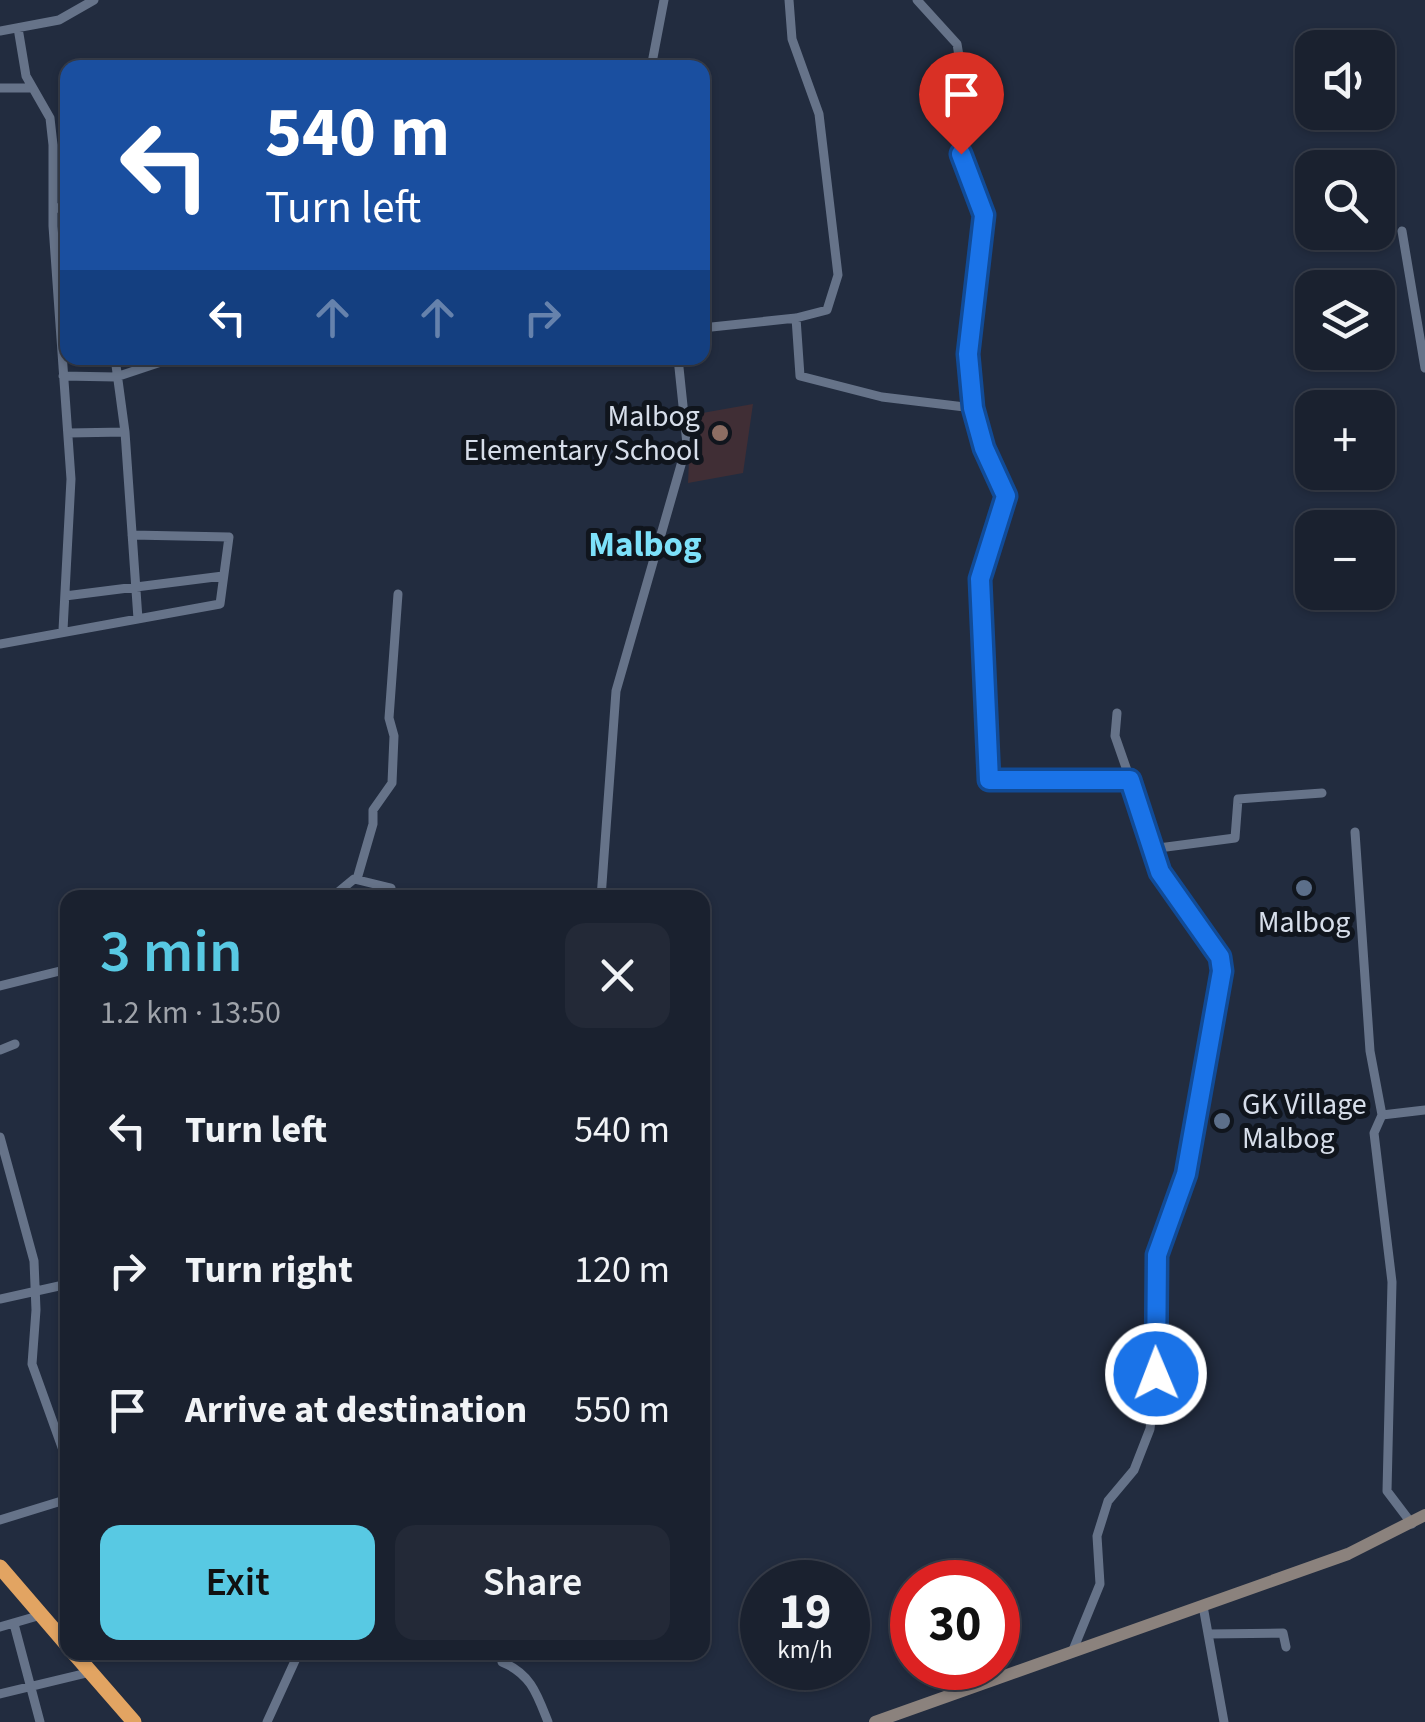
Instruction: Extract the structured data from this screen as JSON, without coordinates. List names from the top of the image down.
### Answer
{
  "districts": ["Malbog"],
  "places": ["Malbog Elementary School", "Malbog", "GK Village Malbog"],
  "page": {
    "map_buttons": ["+", "−"],
    "turn": ["540 m", "Turn left"],
    "heading": ["3 min", "1.2 km · 13:50"],
    "list": [
      {
        "name": "Turn left",
        "value": "540 m"
      },
      {
        "name": "Turn right",
        "value": "120 m"
      },
      {
        "name": "Arrive at destination",
        "value": "550 m"
      }
    ],
    "buttons": ["Exit", "Share"],
    "speed": "19 km/h",
    "limit": "30"
  }
}
